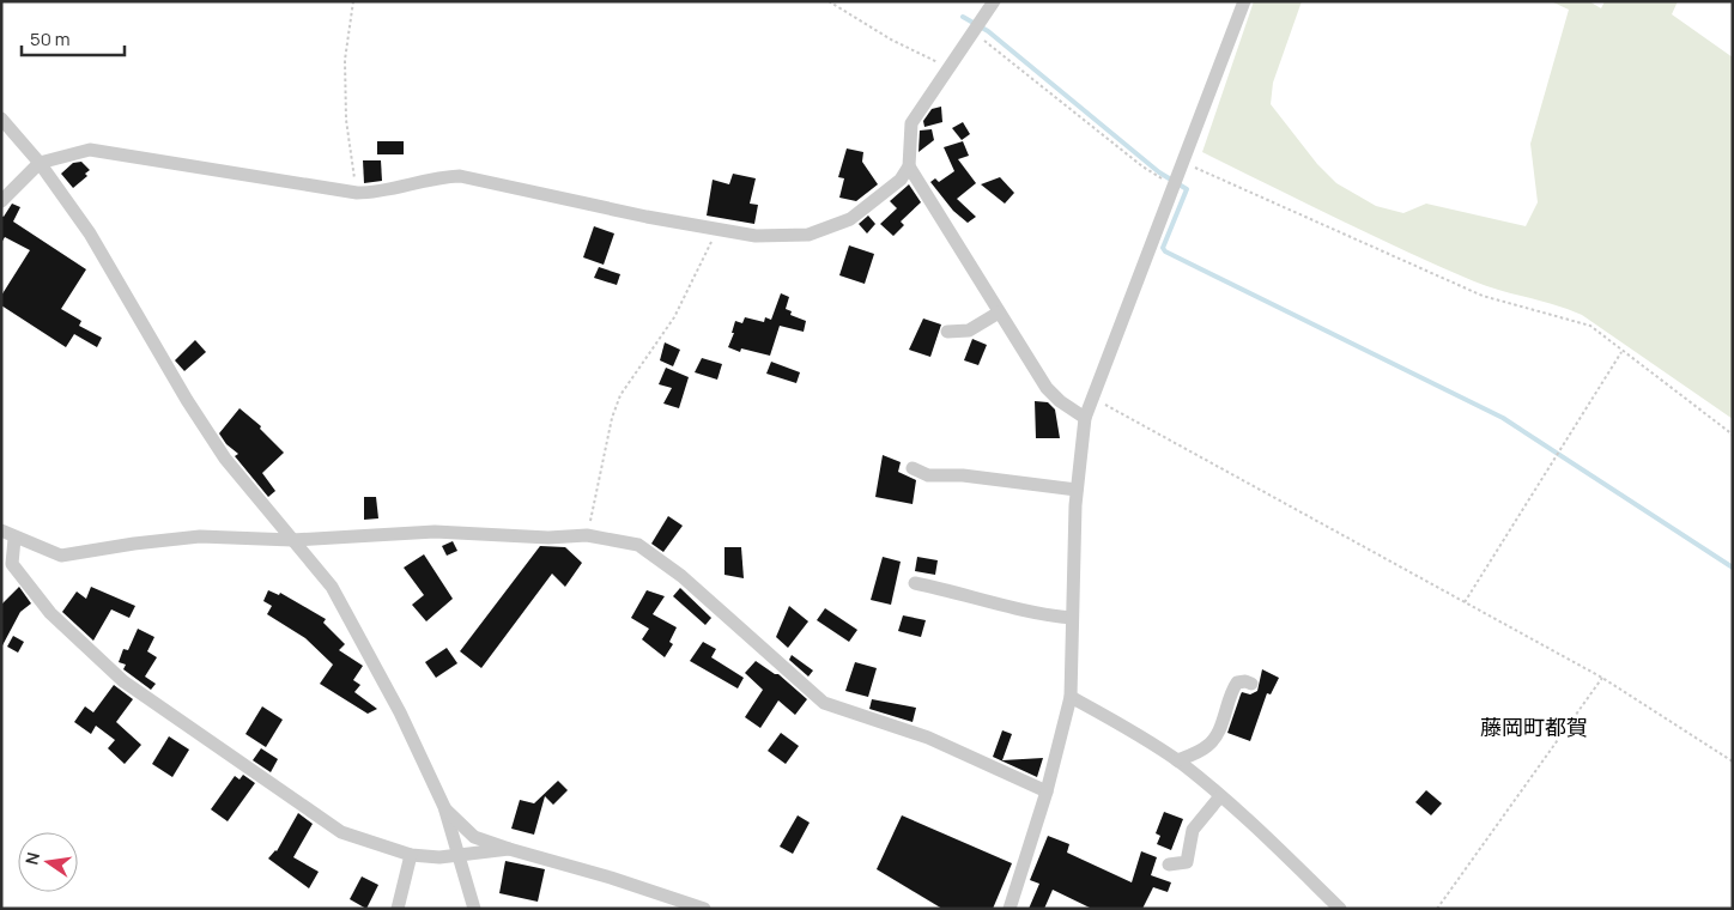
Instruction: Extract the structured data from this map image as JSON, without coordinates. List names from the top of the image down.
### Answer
{
  "districts": ["藤岡町都賀"],
  "scale_bar": "50 m",
  "north": "left"
}
